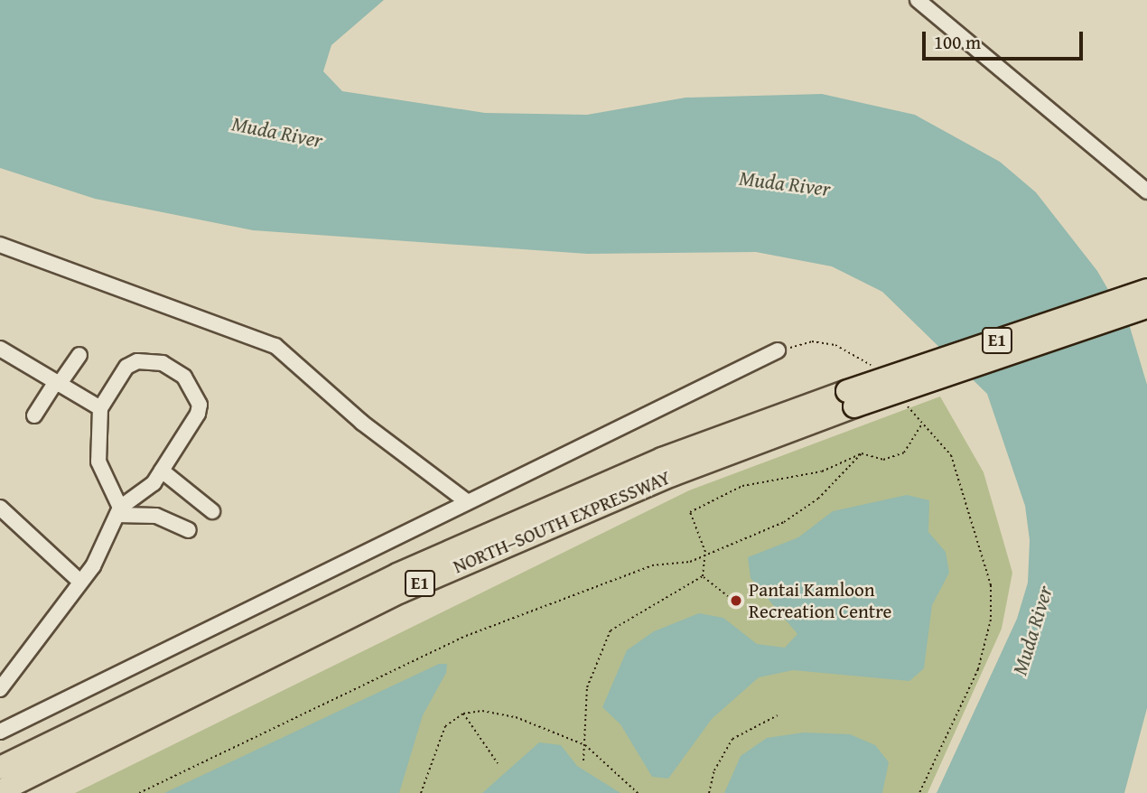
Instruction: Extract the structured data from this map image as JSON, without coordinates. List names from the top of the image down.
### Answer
{
  "streets": {
    "highway": ["E1", "NORTH–SOUTH EXPRESSWAY"]
  },
  "water": ["Muda River"],
  "places": ["Pantai Kamloon Recreation Centre"],
  "scale_bar": "100 m"
}
